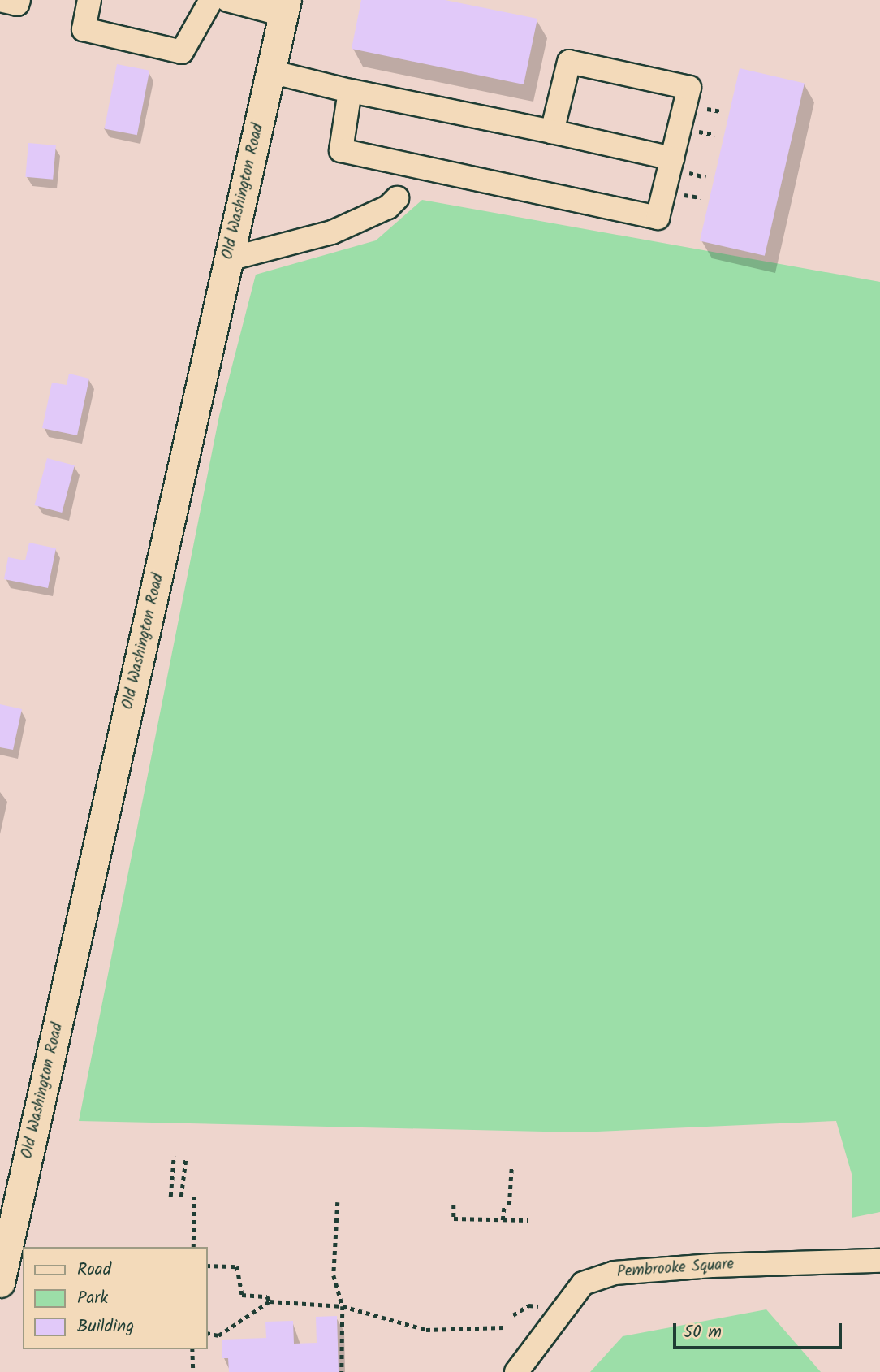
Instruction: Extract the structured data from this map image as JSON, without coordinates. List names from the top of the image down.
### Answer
{
  "streets": {
    "main road": ["Old Washington Road"],
    "lane": ["Pembrooke Square"]
  },
  "legend": ["Road", "Park", "Building"],
  "scale_bar": "50 m"
}
